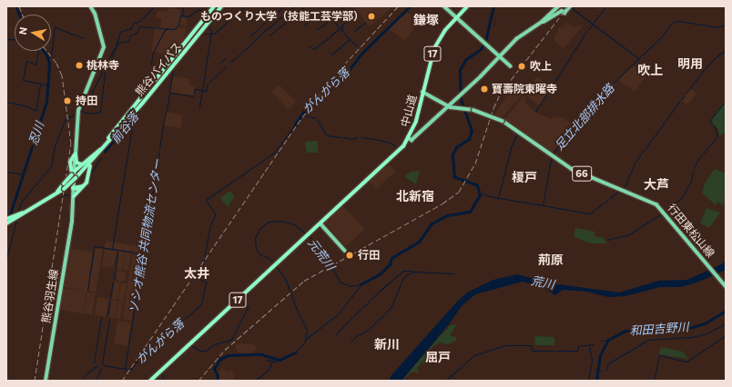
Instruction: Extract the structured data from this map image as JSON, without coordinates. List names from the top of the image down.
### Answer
{
  "streets": {
    "highway": ["17", "熊谷バイパス", "中山道"],
    "main road": ["66", "行田東松山線", "熊谷羽生線"]
  },
  "crossings": [
    ["中山道", "66"],
    ["66", "行田東松山線"]
  ],
  "districts": [
    "鎌塚",
    "明用",
    "吹上",
    "榎戸",
    "大芦",
    "北新宿",
    "荊原",
    "太井",
    "新川",
    "屈戸"
  ],
  "water": [
    "がんがら落",
    "足立北部排水路",
    "前谷落",
    "忍川",
    "ソシオ熊谷 共同物流センター",
    "元荒川",
    "荒川",
    "和田吉野川"
  ],
  "places": [
    "ものつくり大学（技能工芸学部）",
    "桃林寺",
    "吹上",
    "寶壽院東曜寺",
    "持田",
    "行田"
  ],
  "north": "left"
}
